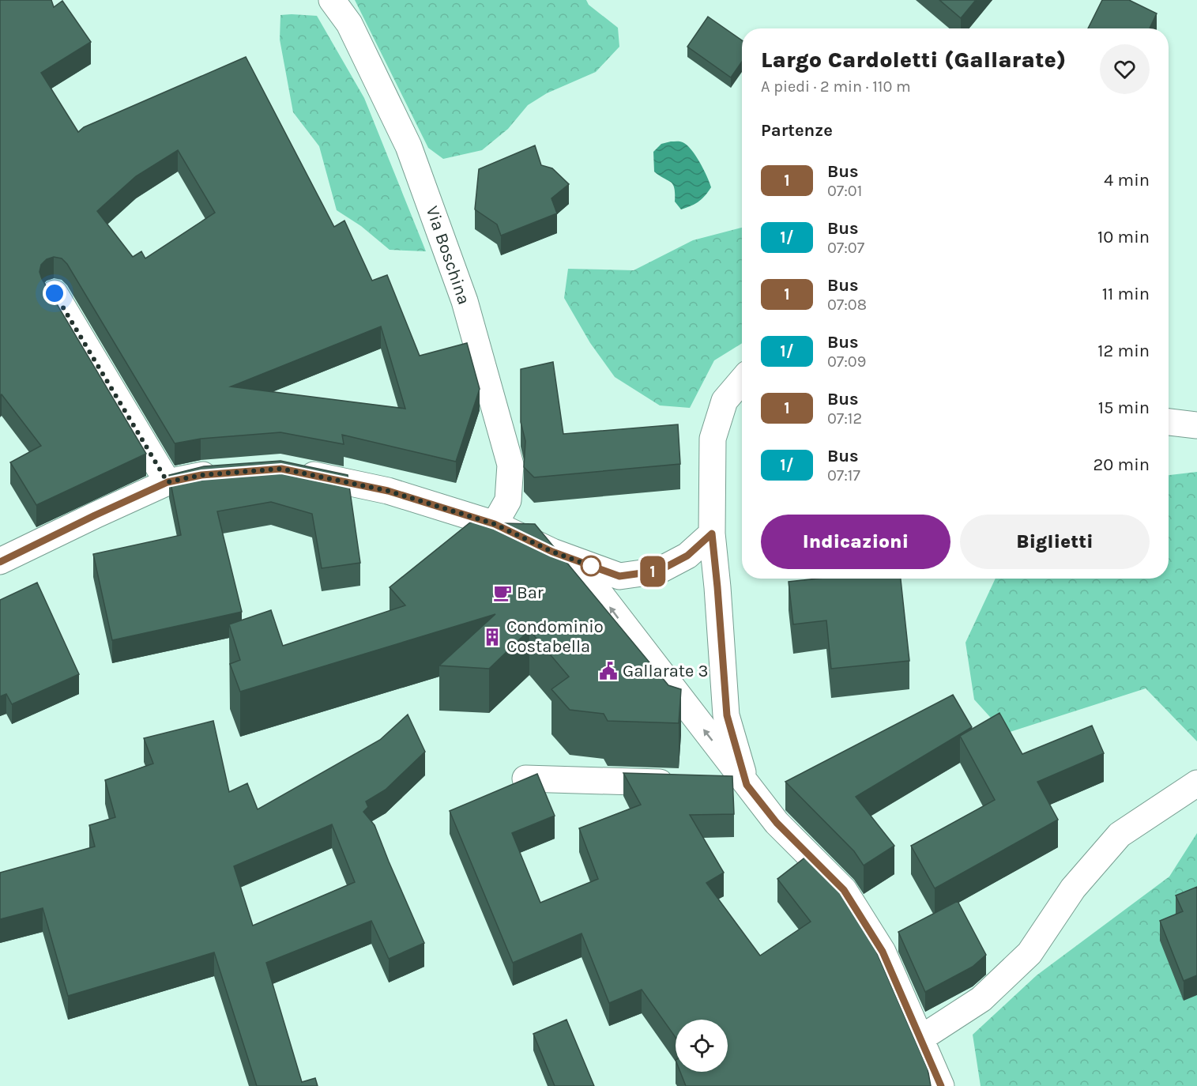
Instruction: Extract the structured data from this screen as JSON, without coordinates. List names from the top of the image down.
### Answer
{
  "streets": {
    "street": ["Via Boschina"]
  },
  "places": {
    "cafe": ["Bar"],
    "building": ["Condominio Costabella"],
    "public building": ["Gallarate 3"]
  },
  "lines": ["bus line 1"],
  "page": {
    "on_map": "1",
    "heading": [
      ["Largo Cardoletti (Gallarate)", "A piedi · 2 min · 110 m"],
      "Partenze"
    ],
    "list": [
      {
        "mark": "1",
        "name": "Bus",
        "note": "07:01",
        "value": "4 min"
      },
      {
        "mark": "1/",
        "name": "Bus",
        "note": "07:07",
        "value": "10 min"
      },
      {
        "mark": "1",
        "name": "Bus",
        "note": "07:08",
        "value": "11 min"
      },
      {
        "mark": "1/",
        "name": "Bus",
        "note": "07:09",
        "value": "12 min"
      },
      {
        "mark": "1",
        "name": "Bus",
        "note": "07:12",
        "value": "15 min"
      },
      {
        "mark": "1/",
        "name": "Bus",
        "note": "07:17",
        "value": "20 min"
      }
    ],
    "buttons": ["Indicazioni", "Biglietti"]
  }
}
